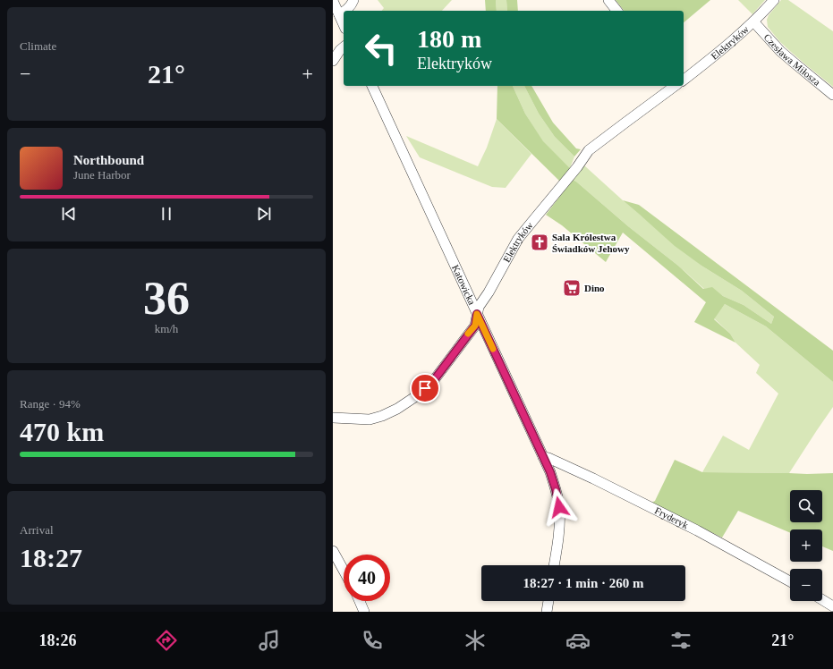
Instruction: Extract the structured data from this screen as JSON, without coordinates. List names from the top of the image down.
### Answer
{
  "streets": {
    "street": [
      "Elektryków",
      "Czesława Miłosza",
      "Katowicka",
      "Fryderyk"
    ]
  },
  "crossings": [
    ["Elektryków", "Czesława Miłosza"],
    ["Elektryków", "Katowicka"],
    ["Katowicka", "Fryderyk"]
  ],
  "places": {
    "church": ["Sala Królestwa Świadków Jehowy"],
    "supermarket": ["Dino"]
  },
  "page": {
    "tile": [
      "Climate",
      ["36", "km/h"],
      ["Range · 94%", "470 km"],
      ["Arrival", "18:27"]
    ],
    "turn": ["180 m", "Elektryków"],
    "heat": ["−", "21°", "+"],
    "song": ["Northbound", "June Harbor"],
    "map_buttons": ["+", "−"],
    "limit": "40",
    "trip": "18:27 · 1 min · 260 m",
    "tabs": ["18:26", "21°"]
  }
}
